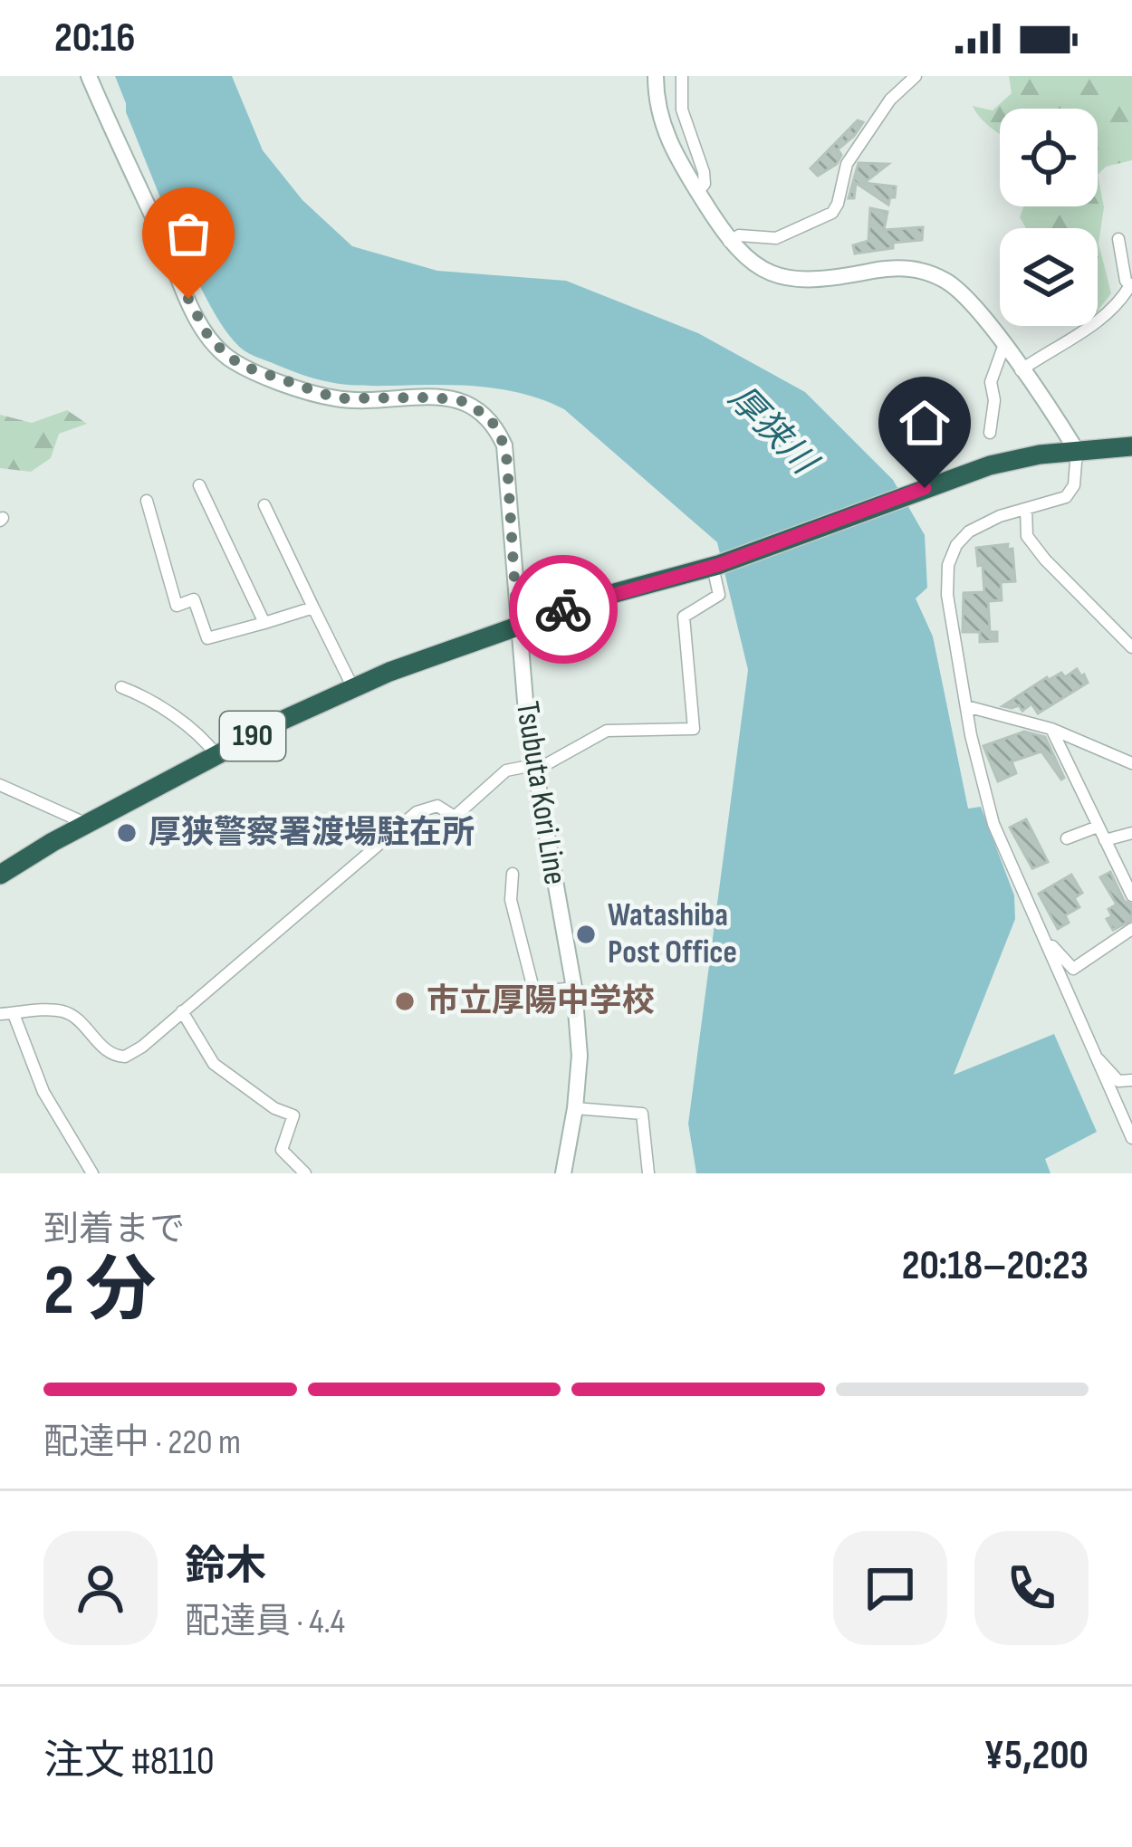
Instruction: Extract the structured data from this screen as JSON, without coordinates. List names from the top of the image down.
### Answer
{
  "streets": {
    "highway": ["190"],
    "main road": ["Tsubuta Kori Line"]
  },
  "crossings": [
    ["190", "Tsubuta Kori Line"]
  ],
  "water": ["厚狭川"],
  "places": ["厚狭警察署渡場駐在所", "Watashiba Post Office", "市立厚陽中学校"],
  "page": {
    "status": "20:16",
    "heading": ["2 分", "到着まで", "20:18–20:23"],
    "panel": [
      "鈴木",
      "配達員 · 4.4",
      "注文 #8110",
      "¥5,200"
    ],
    "bar": "配達中 · 220 m"
  }
}
